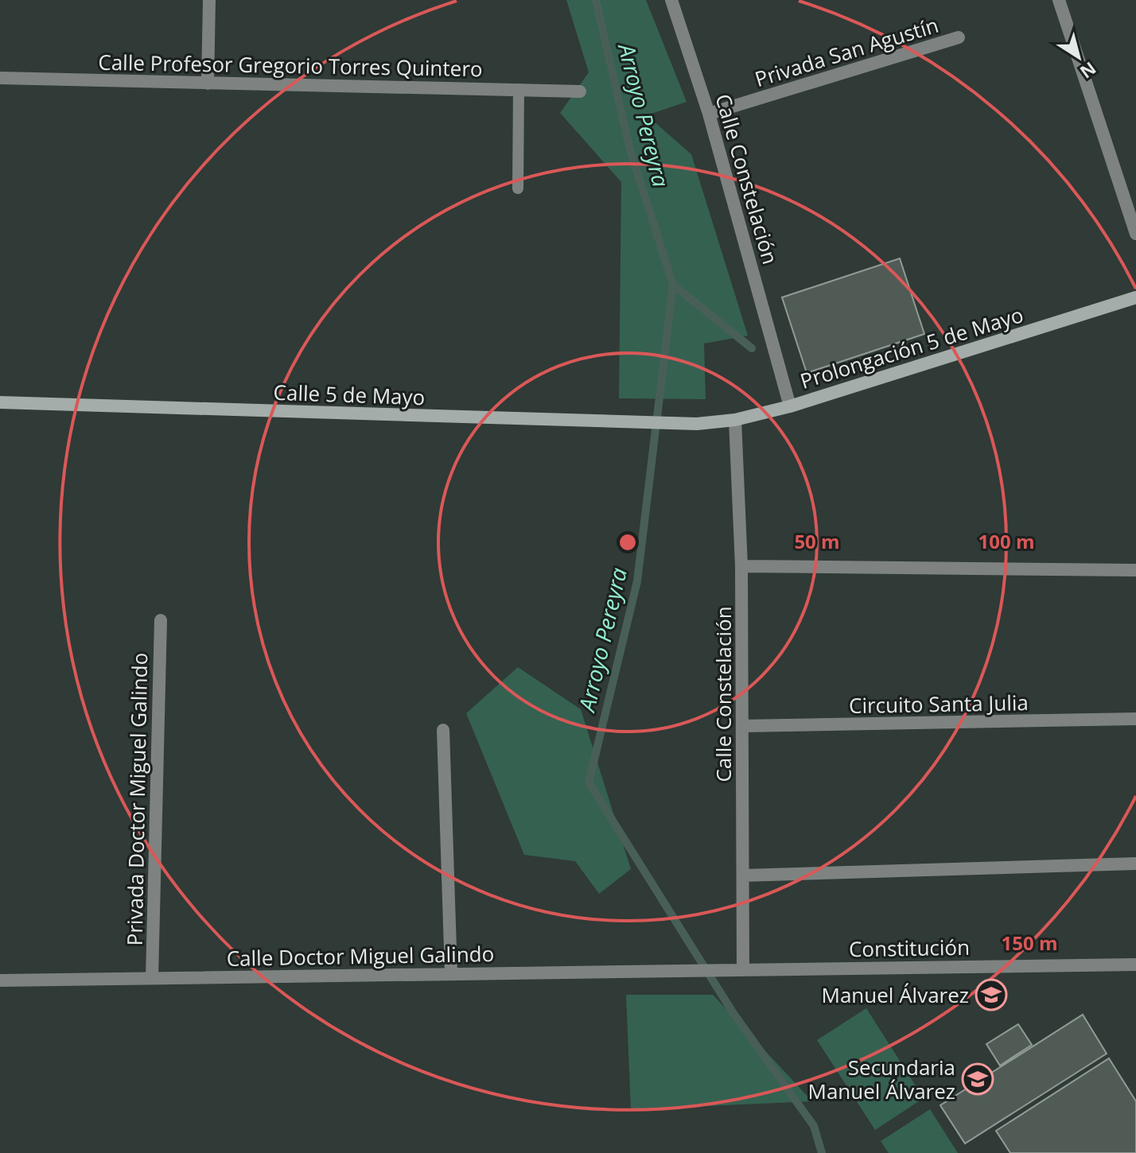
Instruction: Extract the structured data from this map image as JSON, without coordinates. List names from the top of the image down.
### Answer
{
  "streets": {
    "street": [
      "Privada San Agustín",
      "Calle Profesor Gregorio Torres Quintero",
      "Calle Constelación",
      "Prolongación 5 de Mayo",
      "Calle 5 de Mayo",
      "Circuito Santa Julia",
      "Privada Doctor Miguel Galindo",
      "Constitución",
      "Calle Doctor Miguel Galindo"
    ]
  },
  "crossings": [
    ["Privada San Agustín", "Calle Constelación"],
    ["Calle Constelación", "Prolongación 5 de Mayo"],
    ["Calle Constelación", "Circuito Santa Julia"],
    ["Calle Constelación", "Constitución"],
    ["Prolongación 5 de Mayo", "Calle 5 de Mayo"],
    ["Privada Doctor Miguel Galindo", "Calle Doctor Miguel Galindo"],
    ["Constitución", "Calle Doctor Miguel Galindo"]
  ],
  "water": ["Arroyo Pereyra"],
  "places": {
    "school or university": ["Manuel Álvarez", "Secundaria Manuel Álvarez"]
  },
  "north": "bottom right",
  "rings": ["50 m", "100 m", "150 m"]
}
